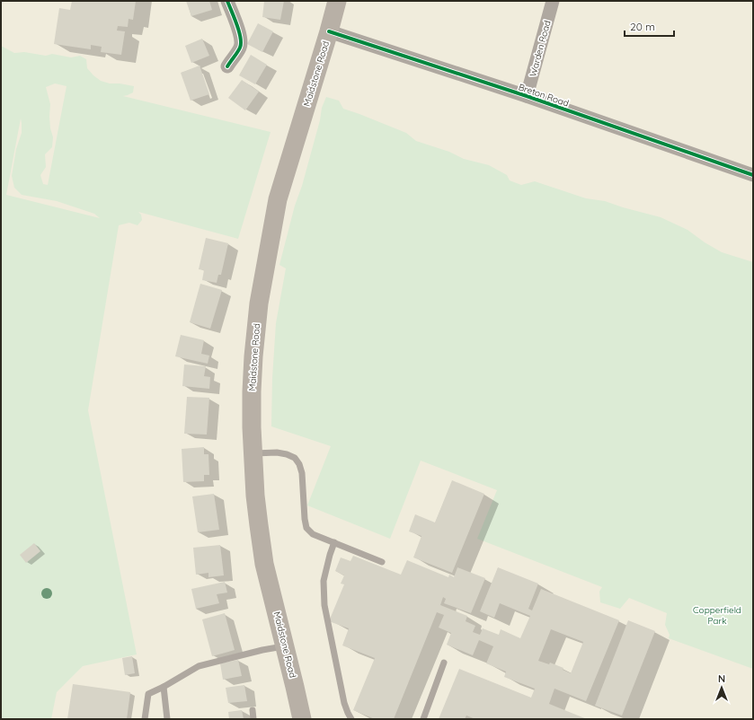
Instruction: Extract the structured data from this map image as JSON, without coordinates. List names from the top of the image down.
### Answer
{
  "streets": {
    "main road": ["Maidstone Road"],
    "street": ["Warden Road", "Breton Road"]
  },
  "crossings": [
    ["Warden Road", "Breton Road"],
    ["Maidstone Road", "Breton Road"]
  ],
  "parks": ["Copperfield Park"],
  "scale_bar": "20 m",
  "north": "top"
}
